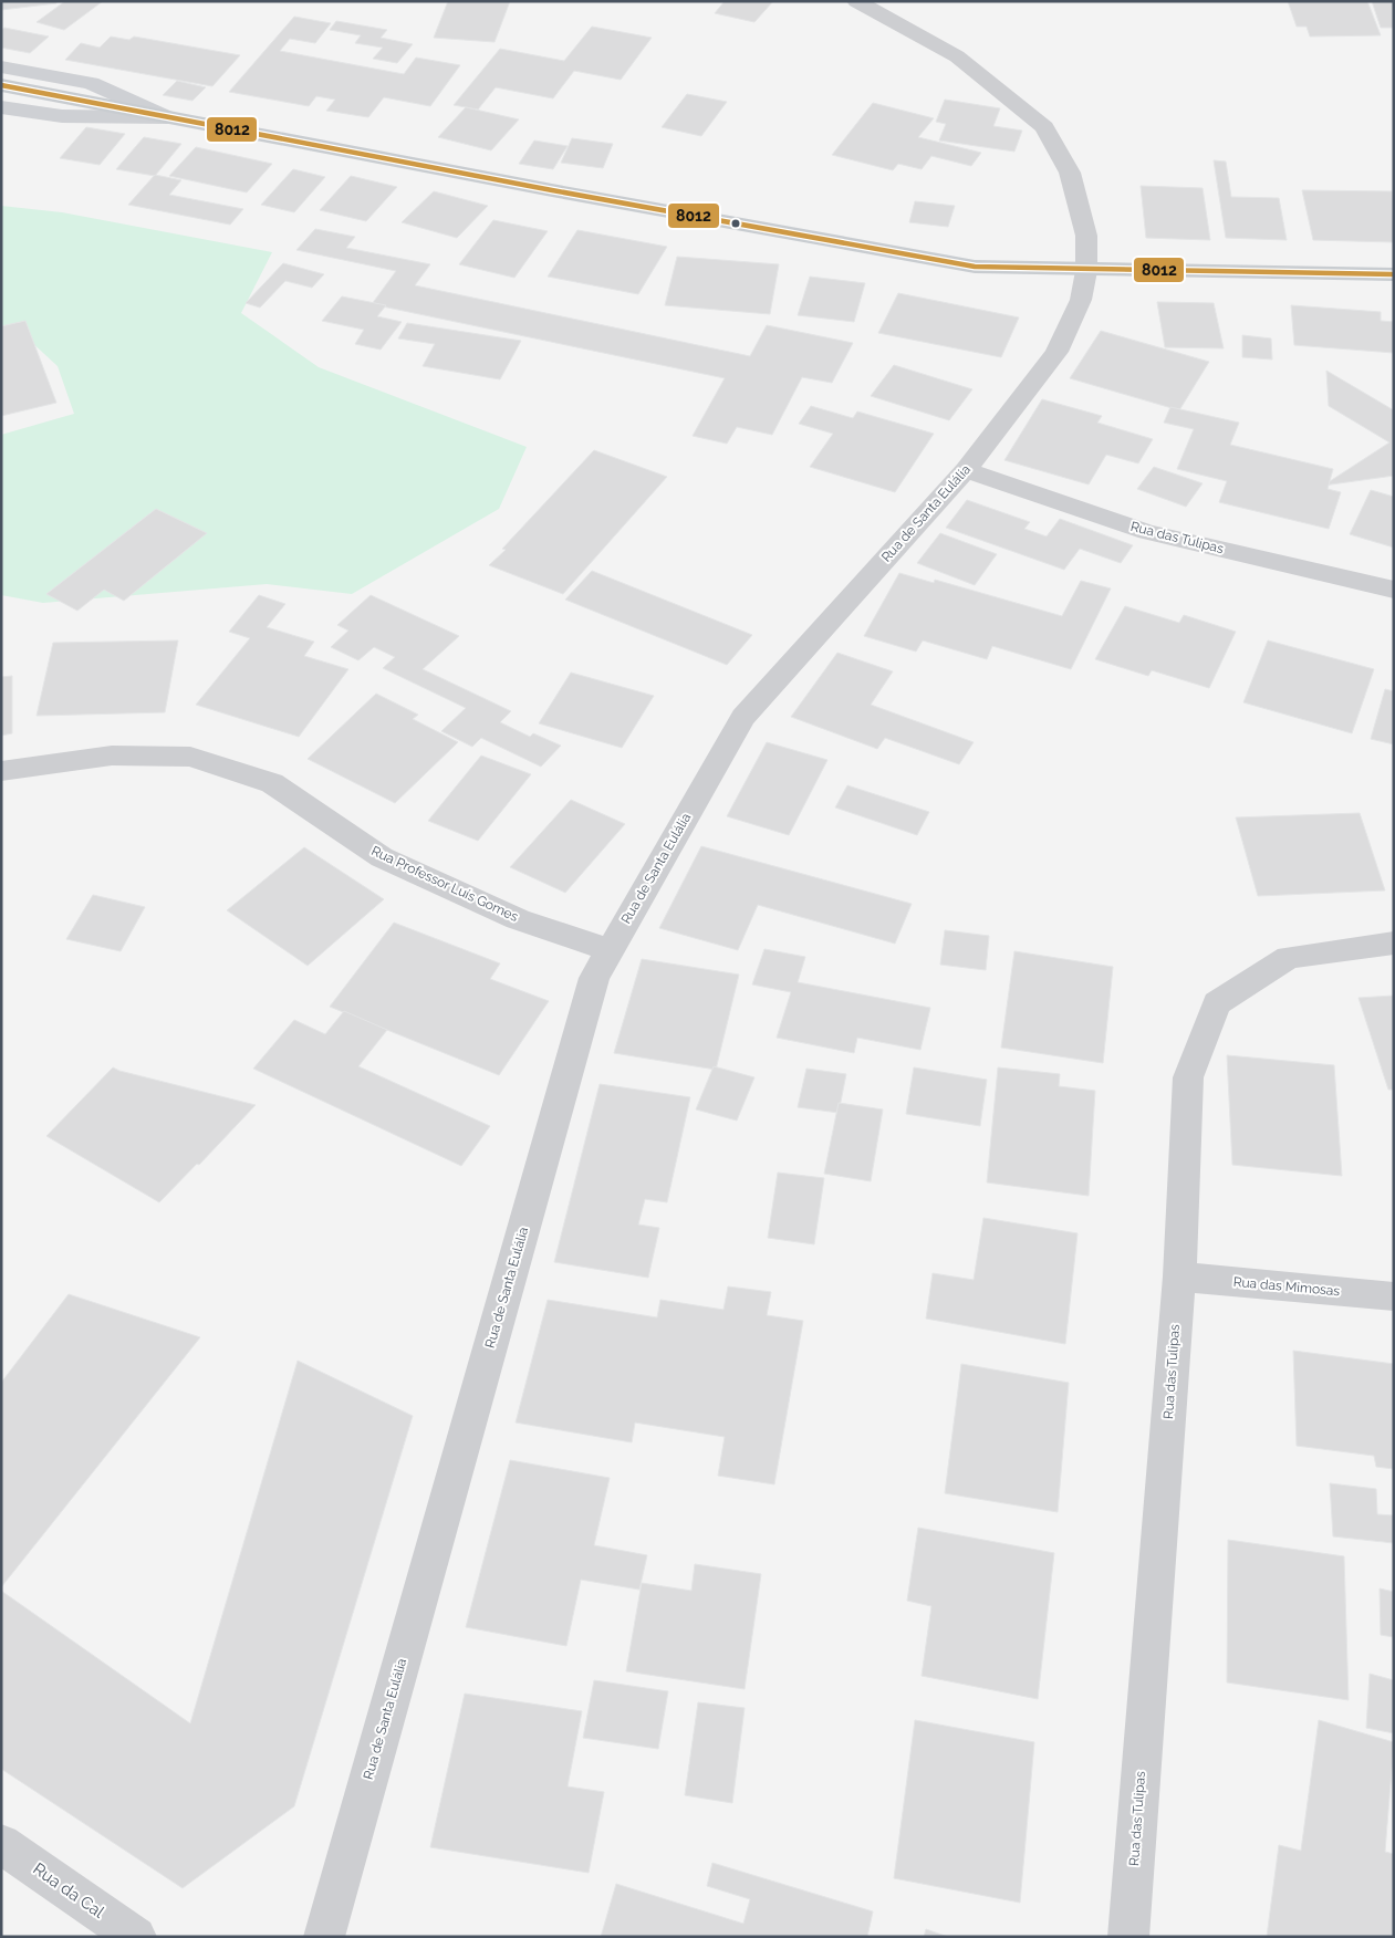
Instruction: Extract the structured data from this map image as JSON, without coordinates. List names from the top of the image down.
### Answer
{
  "streets": {
    "street": [
      "Rua de Santa Eulália",
      "Rua das Tulipas",
      "Rua Professor Luís Gomes",
      "Rua das Mimosas",
      "Rua da Cal"
    ]
  },
  "crossings": [
    ["Rua de Santa Eulália", "Rua das Tulipas"],
    ["Rua de Santa Eulália", "Rua Professor Luís Gomes"],
    ["Rua das Tulipas", "Rua das Mimosas"]
  ],
  "lines": ["transit line 8012"]
}
